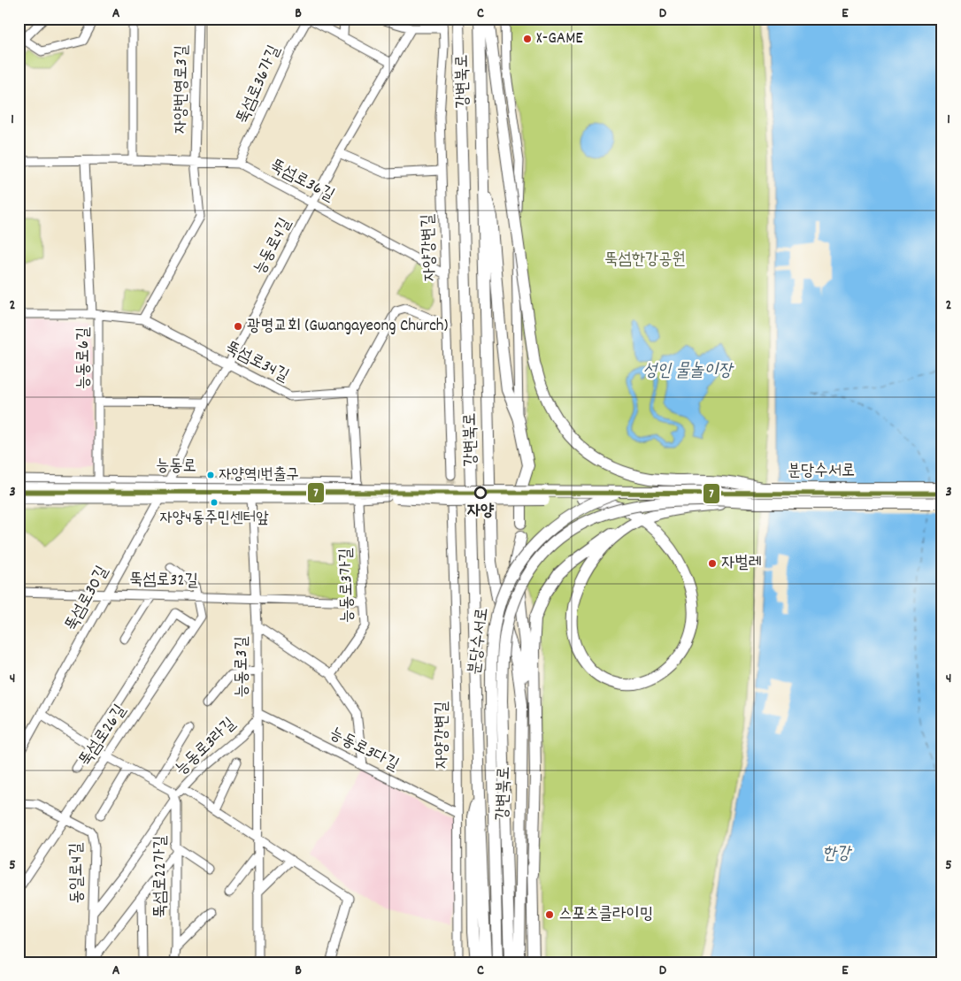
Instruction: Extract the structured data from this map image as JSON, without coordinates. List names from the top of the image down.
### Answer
{
  "streets": {
    "highway": ["강변북로", "분당수서로"],
    "main road": ["능동로"],
    "street": [
      "뚝섬로36가길",
      "자양번영로3길",
      "뚝섬로36길",
      "능동로4길",
      "자양강변길",
      "능동로6길",
      "뚝섬로34길",
      "뚝섬로32길",
      "능동로3가길",
      "뚝섬로30길",
      "능동로3길",
      "뚝섬로26길",
      "능동로3라길",
      "능동로3다길",
      "동일로4길",
      "뚝섬로22가길"
    ]
  },
  "crossings": [
    ["뚝섬로36가길", "뚝섬로36길"],
    ["자양번영로3길", "뚝섬로36길"],
    ["뚝섬로36길", "능동로4길"],
    ["뚝섬로36길", "자양강변길"],
    ["능동로4길", "능동로6길"],
    ["능동로4길", "뚝섬로34길"],
    ["능동로4길", "능동로"],
    ["자양강변길", "능동로3다길"],
    ["능동로6길", "뚝섬로34길"],
    ["능동로6길", "능동로"],
    ["능동로", "능동로3가길"],
    ["능동로", "뚝섬로30길"],
    ["능동로", "능동로3길"],
    ["뚝섬로32길", "능동로3가길"],
    ["뚝섬로32길", "뚝섬로30길"],
    ["뚝섬로32길", "능동로3길"],
    ["뚝섬로32길", "뚝섬로26길"],
    ["능동로3길", "능동로3라길"],
    ["능동로3길", "능동로3다길"],
    ["뚝섬로26길", "동일로4길"],
    ["능동로3라길", "능동로3다길"],
    ["능동로3라길", "동일로4길"],
    ["능동로3라길", "뚝섬로22가길"],
    ["동일로4길", "뚝섬로22가길"]
  ],
  "water": ["성인 물놀이장", "한강"],
  "parks": ["뚝섬한강공원"],
  "places": [
    "X-GAME",
    "광명교회 (Gwangayeong Church)",
    "자양역1번출구",
    "자양",
    "자양4동주민센터앞",
    "자벌레",
    "스포츠클라이밍"
  ],
  "lines": ["transit line 7"],
  "grid": {
    "columns": [
      "A",
      "B",
      "C",
      "D",
      "E"
    ],
    "rows": [
      "1",
      "2",
      "3",
      "4",
      "5"
    ]
  }
}
